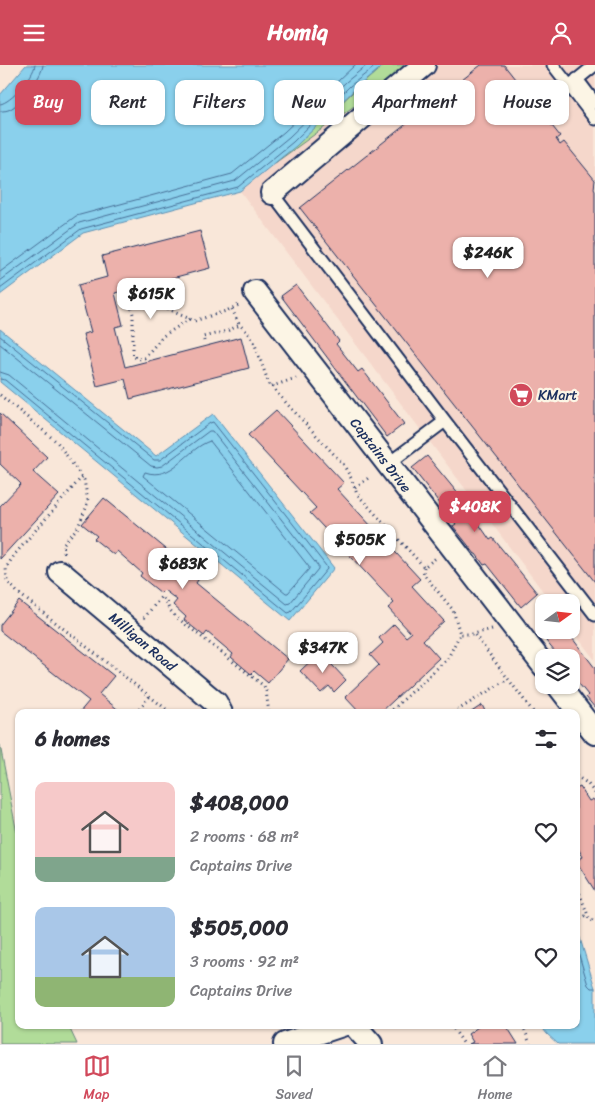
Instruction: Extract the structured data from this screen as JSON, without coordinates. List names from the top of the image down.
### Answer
{
  "streets": {
    "street": ["Captains Drive", "Milligan Road"]
  },
  "places": {
    "supermarket": ["KMart"]
  },
  "north": "right",
  "page": {
    "header": "Homiq",
    "chip": [
      "Buy",
      "Rent",
      "Filters",
      "New",
      "Apartment",
      "House"
    ],
    "price": [
      "$246K",
      "$615K",
      "$408K",
      "$505K",
      "$683K",
      "$347K"
    ],
    "heading": "6 homes",
    "list": [
      {
        "name": "$408,000",
        "note": "2 rooms · 68 m² · Captains Drive"
      },
      {
        "name": "$505,000",
        "note": "3 rooms · 92 m² · Captains Drive"
      }
    ],
    "tabs": ["Map", "Saved", "Home"]
  }
}
